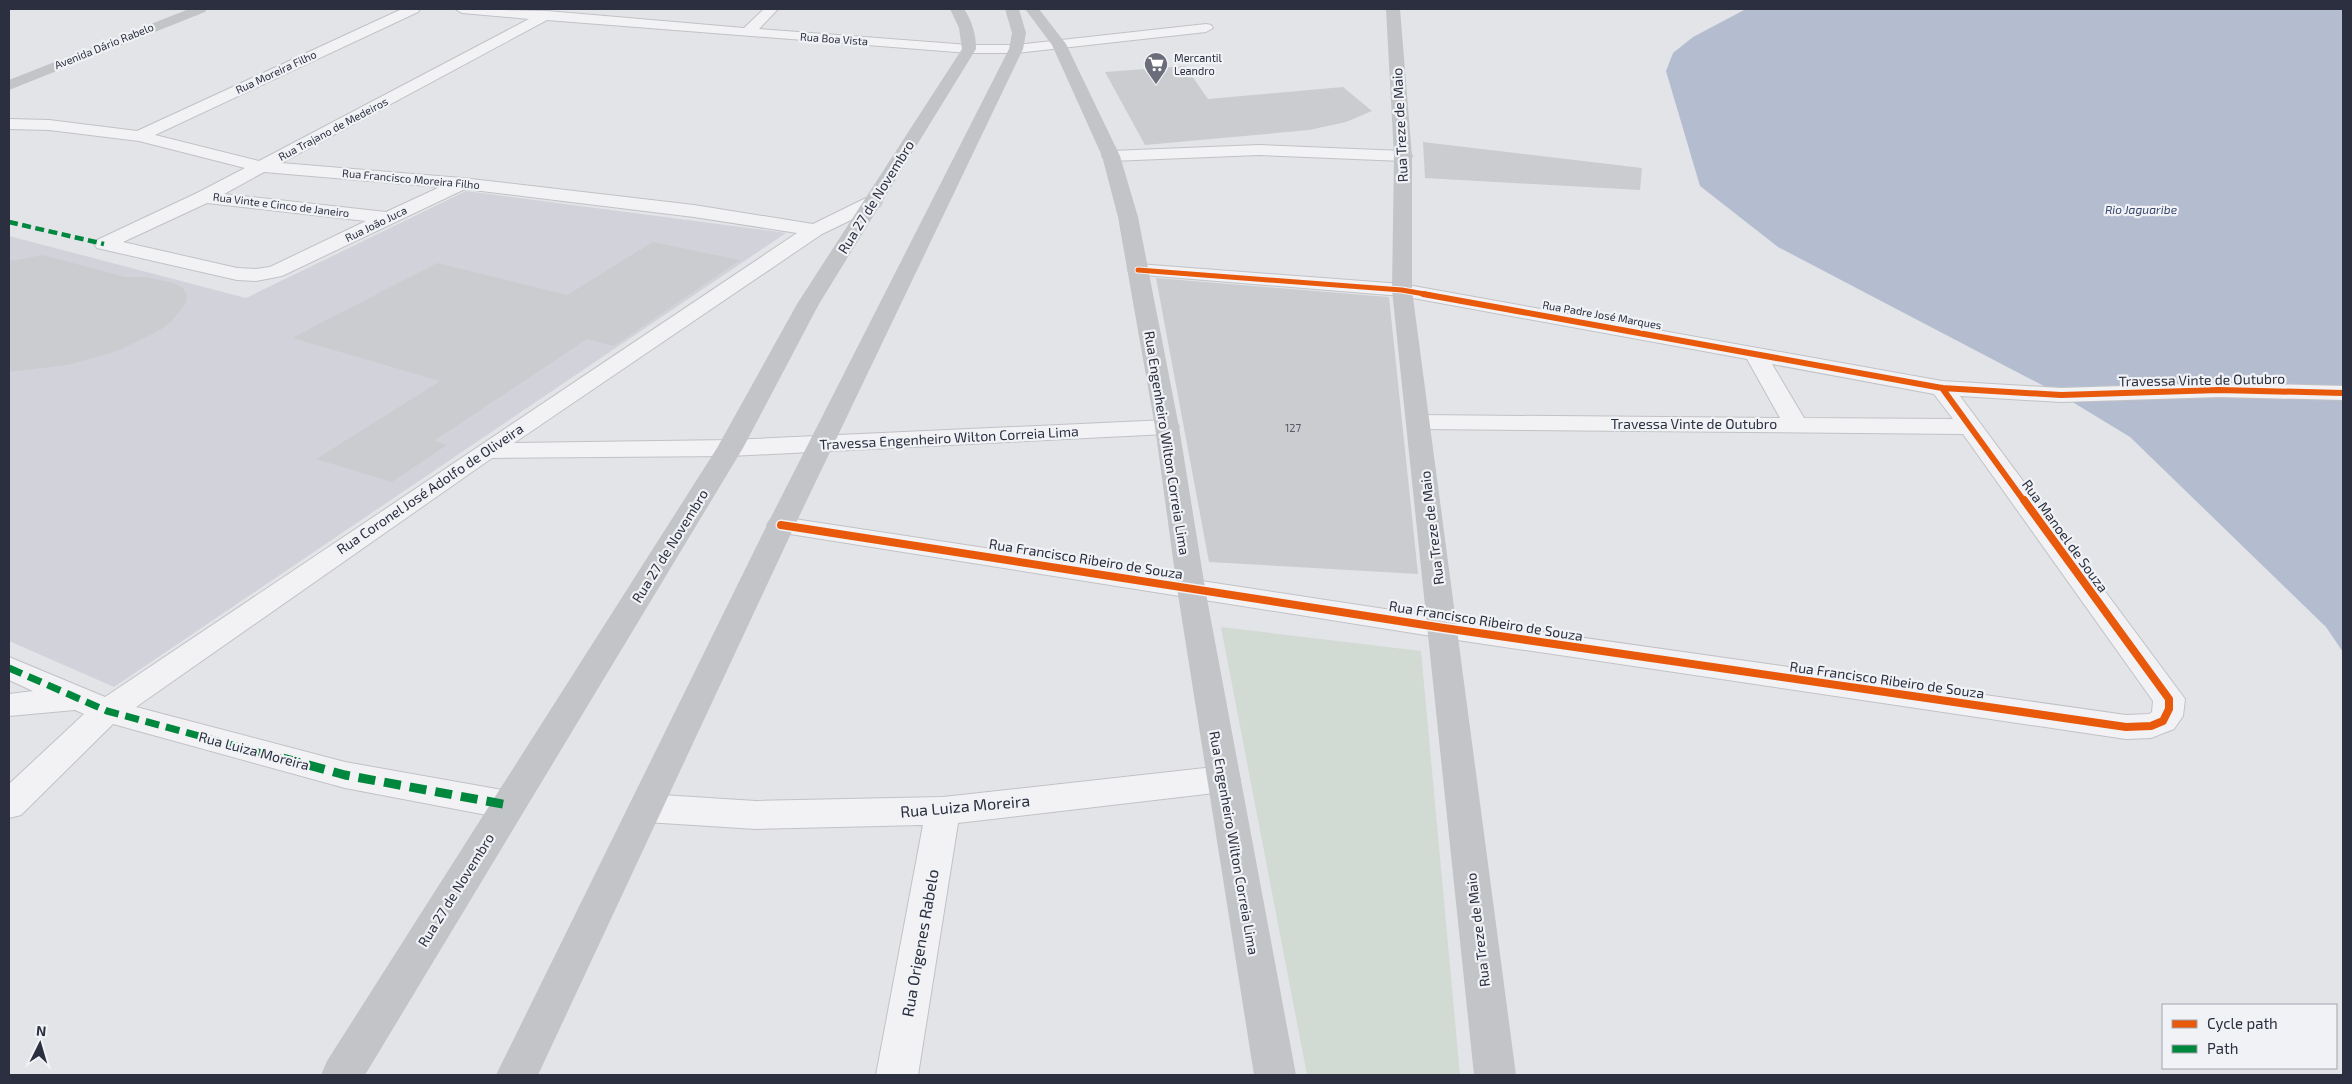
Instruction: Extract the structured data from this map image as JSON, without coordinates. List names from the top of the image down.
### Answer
{
  "streets": {
    "main road": [
      "Avenida Dário Rabelo",
      "Rua Treze de Maio",
      "Rua 27 de Novembro",
      "Rua Engenheiro Wilton Correia Lima"
    ],
    "street": [
      "Rua Boa Vista",
      "Rua Moreira Filho",
      "Rua Trajano de Medeiros",
      "Rua Francisco Moreira Filho",
      "Rua Vinte e Cinco de Janeiro",
      "Rua João Juca",
      "Rua Padre José Marques",
      "Travessa Vinte de Outubro",
      "Travessa Engenheiro Wilton Correia Lima",
      "Rua Coronel José Adolfo de Oliveira",
      "Rua Manoel de Souza",
      "Rua Francisco Ribeiro de Souza",
      "Rua Luiza Moreira",
      "Rua Origenes Rabelo"
    ]
  },
  "crossings": [
    ["Rua Boa Vista", "Rua Trajano de Medeiros"],
    ["Rua Boa Vista", "Rua 27 de Novembro"],
    ["Rua Boa Vista", "Rua Engenheiro Wilton Correia Lima"],
    ["Rua Moreira Filho", "Rua Francisco Moreira Filho"],
    ["Rua Treze de Maio", "Rua Padre José Marques"],
    ["Rua Treze de Maio", "Travessa Vinte de Outubro"],
    ["Rua Treze de Maio", "Rua Francisco Ribeiro de Souza"],
    ["Rua Trajano de Medeiros", "Rua Francisco Moreira Filho"],
    ["Rua Trajano de Medeiros", "Rua Vinte e Cinco de Janeiro"],
    ["Rua Trajano de Medeiros", "Rua João Juca"],
    ["Rua Francisco Moreira Filho", "Rua João Juca"],
    ["Rua Francisco Moreira Filho", "Rua Coronel José Adolfo de Oliveira"],
    ["Rua 27 de Novembro", "Travessa Engenheiro Wilton Correia Lima"],
    ["Rua 27 de Novembro", "Rua Coronel José Adolfo de Oliveira"],
    ["Rua 27 de Novembro", "Rua Luiza Moreira"],
    ["Rua Vinte e Cinco de Janeiro", "Rua João Juca"],
    ["Rua Padre José Marques", "Travessa Vinte de Outubro"],
    ["Rua Padre José Marques", "Rua Engenheiro Wilton Correia Lima"],
    ["Rua Padre José Marques", "Rua Manoel de Souza"],
    ["Travessa Vinte de Outubro", "Rua Manoel de Souza"],
    ["Travessa Engenheiro Wilton Correia Lima", "Rua Engenheiro Wilton Correia Lima"],
    ["Travessa Engenheiro Wilton Correia Lima", "Rua Coronel José Adolfo de Oliveira"],
    ["Rua Engenheiro Wilton Correia Lima", "Rua Francisco Ribeiro de Souza"],
    ["Rua Engenheiro Wilton Correia Lima", "Rua Luiza Moreira"],
    ["Rua Coronel José Adolfo de Oliveira", "Rua Luiza Moreira"],
    ["Rua Manoel de Souza", "Rua Francisco Ribeiro de Souza"],
    ["Rua Luiza Moreira", "Rua Origenes Rabelo"]
  ],
  "water": ["Rio Jaguaribe"],
  "places": {
    "supermarket": ["Mercantil Leandro"]
  },
  "house_numbers": ["127"],
  "legend": ["Cycle path", "Path"],
  "north": "top"
}
